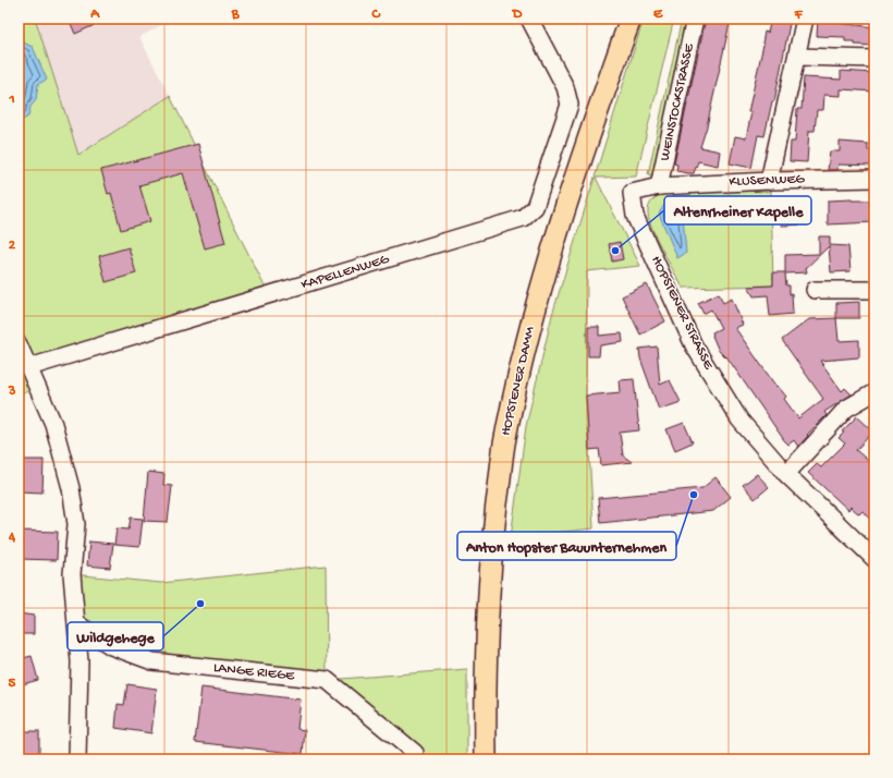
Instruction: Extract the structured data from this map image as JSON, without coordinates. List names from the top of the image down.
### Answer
{
  "streets": {
    "main road": ["HOPSTENER DAMM"],
    "street": [
      "WEINSTOCKSTRASSE",
      "KLUSENWEG",
      "KAPELLENWEG",
      "HOPSTENER STRASSE",
      "LANGE RIEGE"
    ]
  },
  "crossings": [
    ["WEINSTOCKSTRASSE", "KLUSENWEG"],
    ["WEINSTOCKSTRASSE", "HOPSTENER STRASSE"],
    ["KLUSENWEG", "HOPSTENER STRASSE"]
  ],
  "places": ["Altenrheiner Kapelle", "Anton Hopster Bauunternehmen", "Wildgehege"],
  "grid": {
    "columns": [
      "A",
      "B",
      "C",
      "D",
      "E",
      "F"
    ],
    "rows": [
      "1",
      "2",
      "3",
      "4",
      "5"
    ]
  }
}
